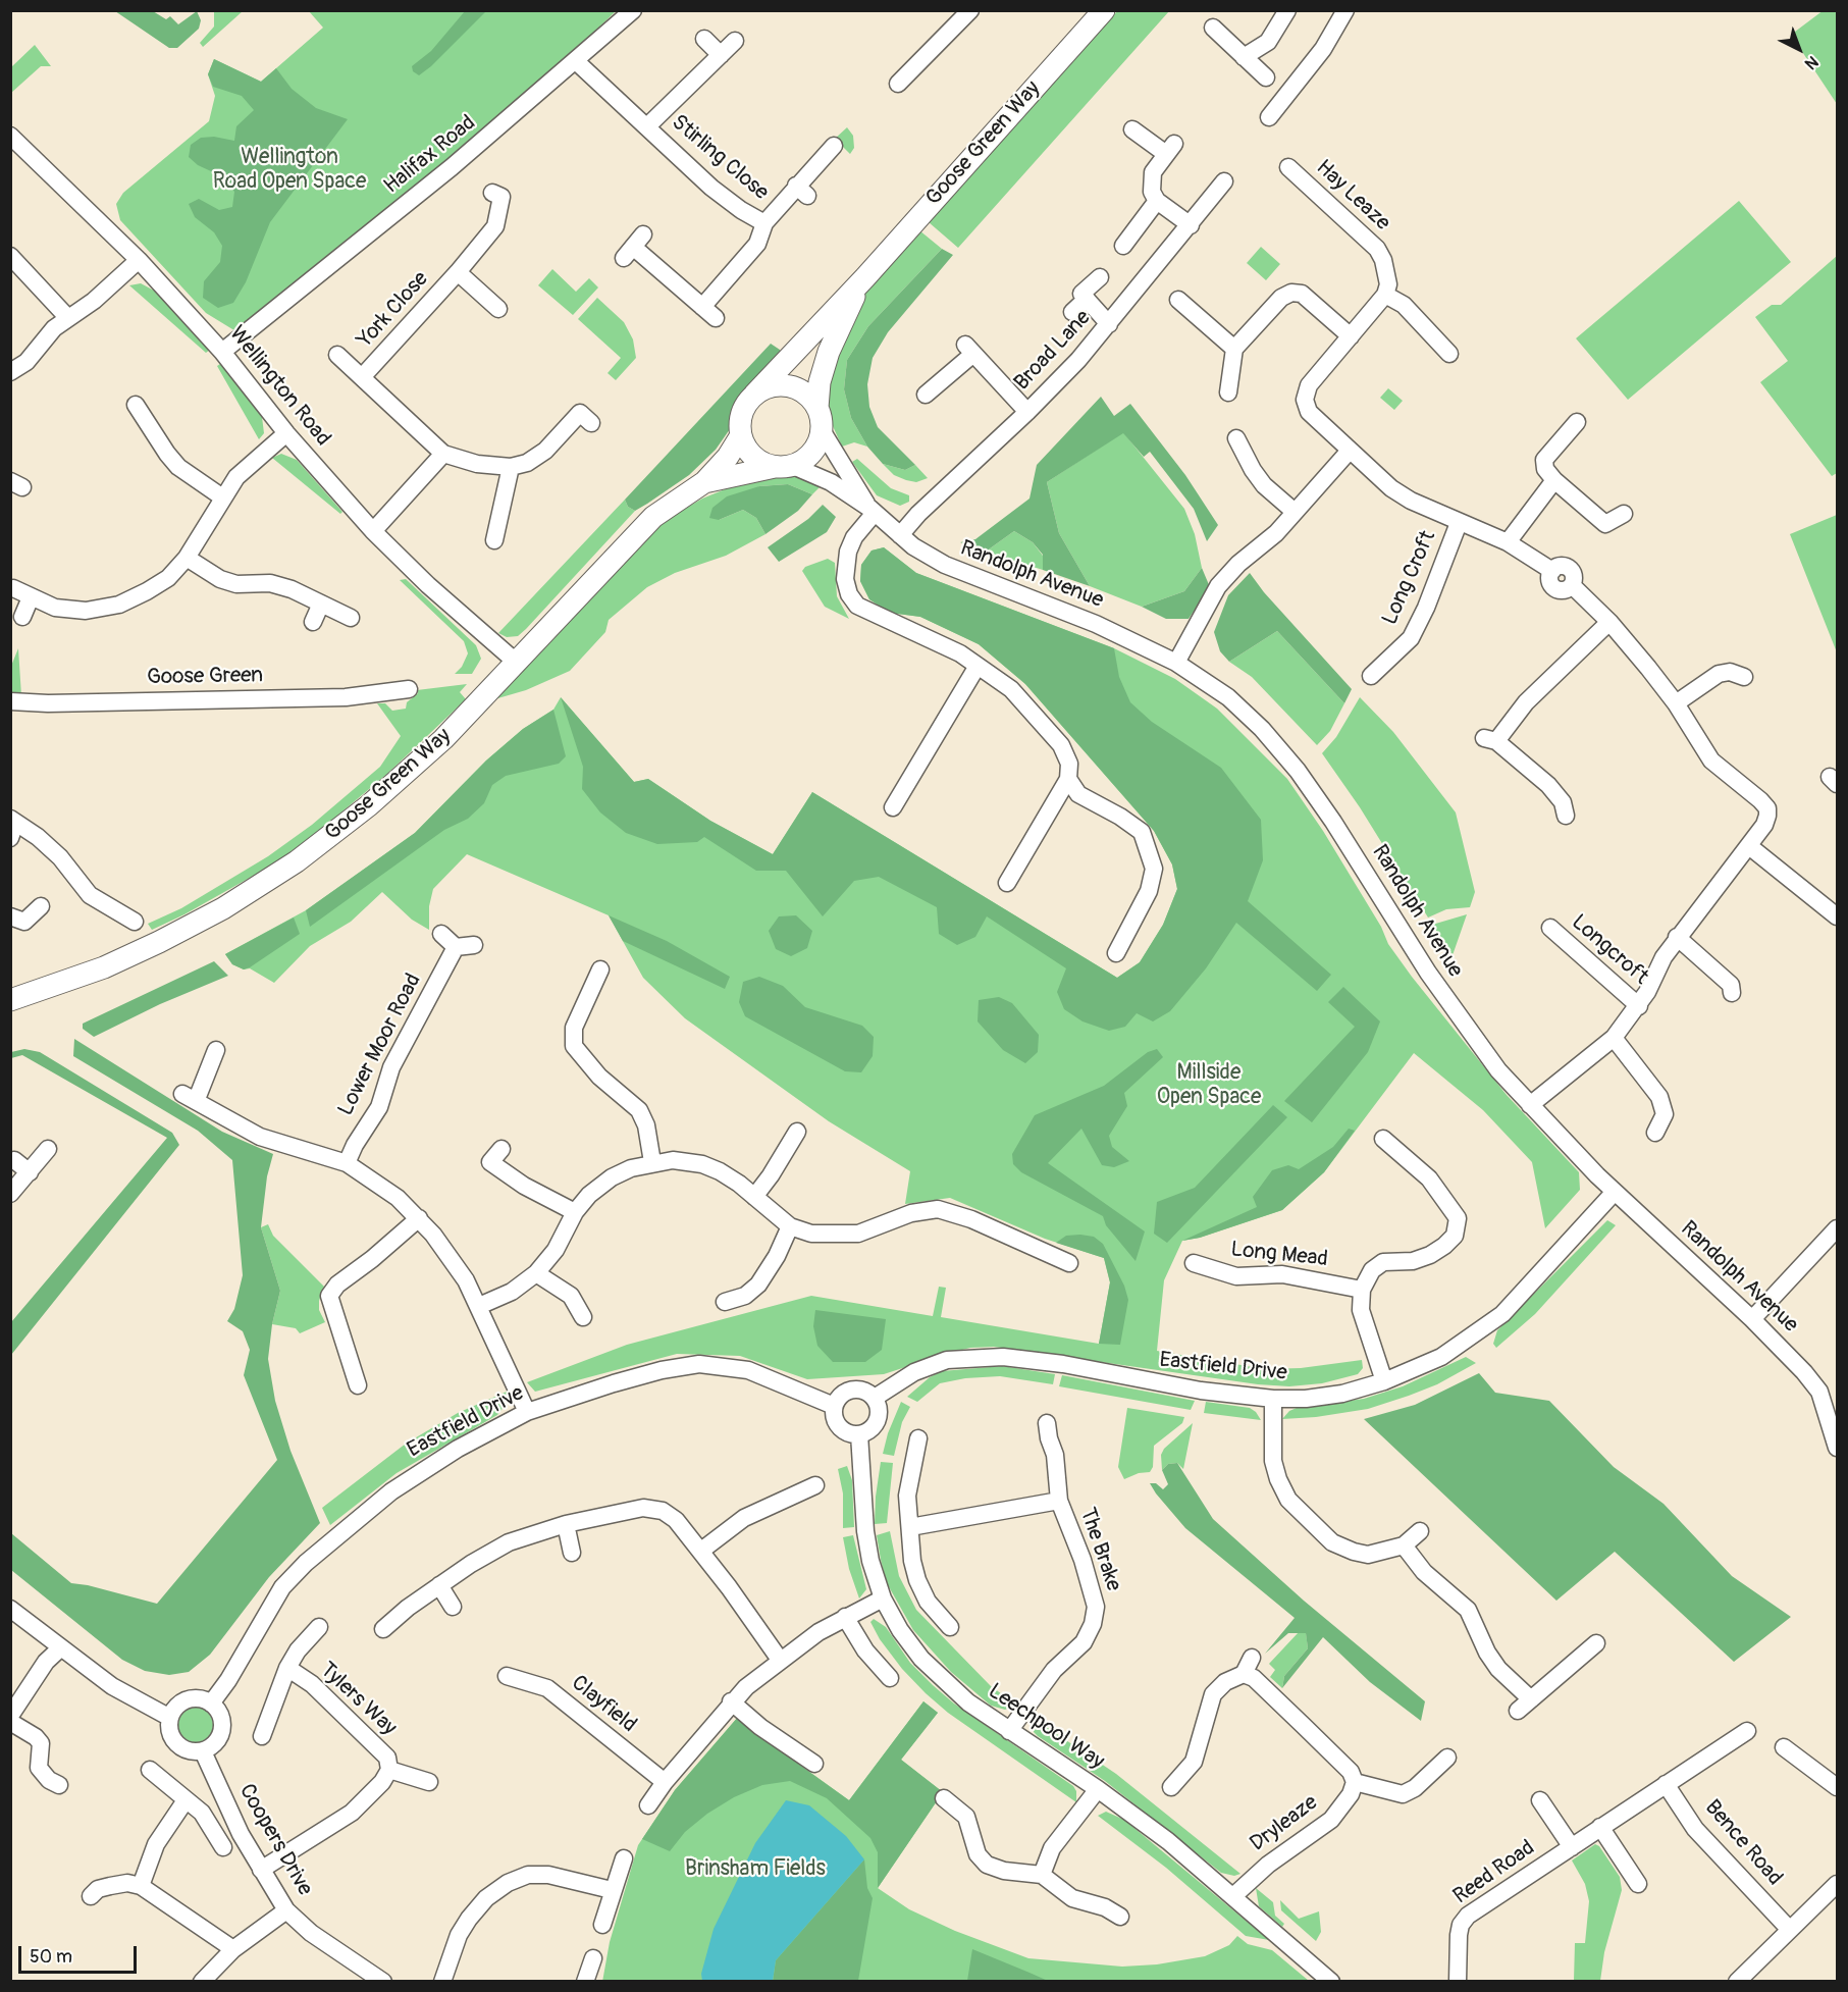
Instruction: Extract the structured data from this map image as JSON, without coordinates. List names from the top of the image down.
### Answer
{
  "streets": {
    "main road": ["Goose Green Way"],
    "street": [
      "Halifax Road",
      "Stirling Close",
      "Hay Leaze",
      "York Close",
      "Broad Lane",
      "Wellington Road",
      "Randolph Avenue",
      "Long Croft",
      "Goose Green",
      "Longcroft",
      "Lower Moor Road",
      "Long Mead",
      "Eastfield Drive",
      "The Brake",
      "Tylers Way",
      "Clayfield",
      "Leechpool Way",
      "Dryleaze",
      "Coopers Drive",
      "Bence Road",
      "Reed Road"
    ]
  },
  "crossings": [
    ["Goose Green Way", "Wellington Road"],
    ["Goose Green Way", "Randolph Avenue"],
    ["Halifax Road", "Stirling Close"],
    ["Halifax Road", "Wellington Road"],
    ["Broad Lane", "Randolph Avenue"],
    ["Randolph Avenue", "Long Croft"],
    ["Randolph Avenue", "Eastfield Drive"],
    ["Long Croft", "Longcroft"],
    ["Eastfield Drive", "Leechpool Way"],
    ["Eastfield Drive", "Coopers Drive"],
    ["The Brake", "Leechpool Way"],
    ["Tylers Way", "Coopers Drive"],
    ["Leechpool Way", "Dryleaze"],
    ["Bence Road", "Reed Road"]
  ],
  "parks": ["Wellington Road Open Space", "Millside Open Space", "Brinsham Fields"],
  "scale_bar": "50 m",
  "north": "bottom right"
}
